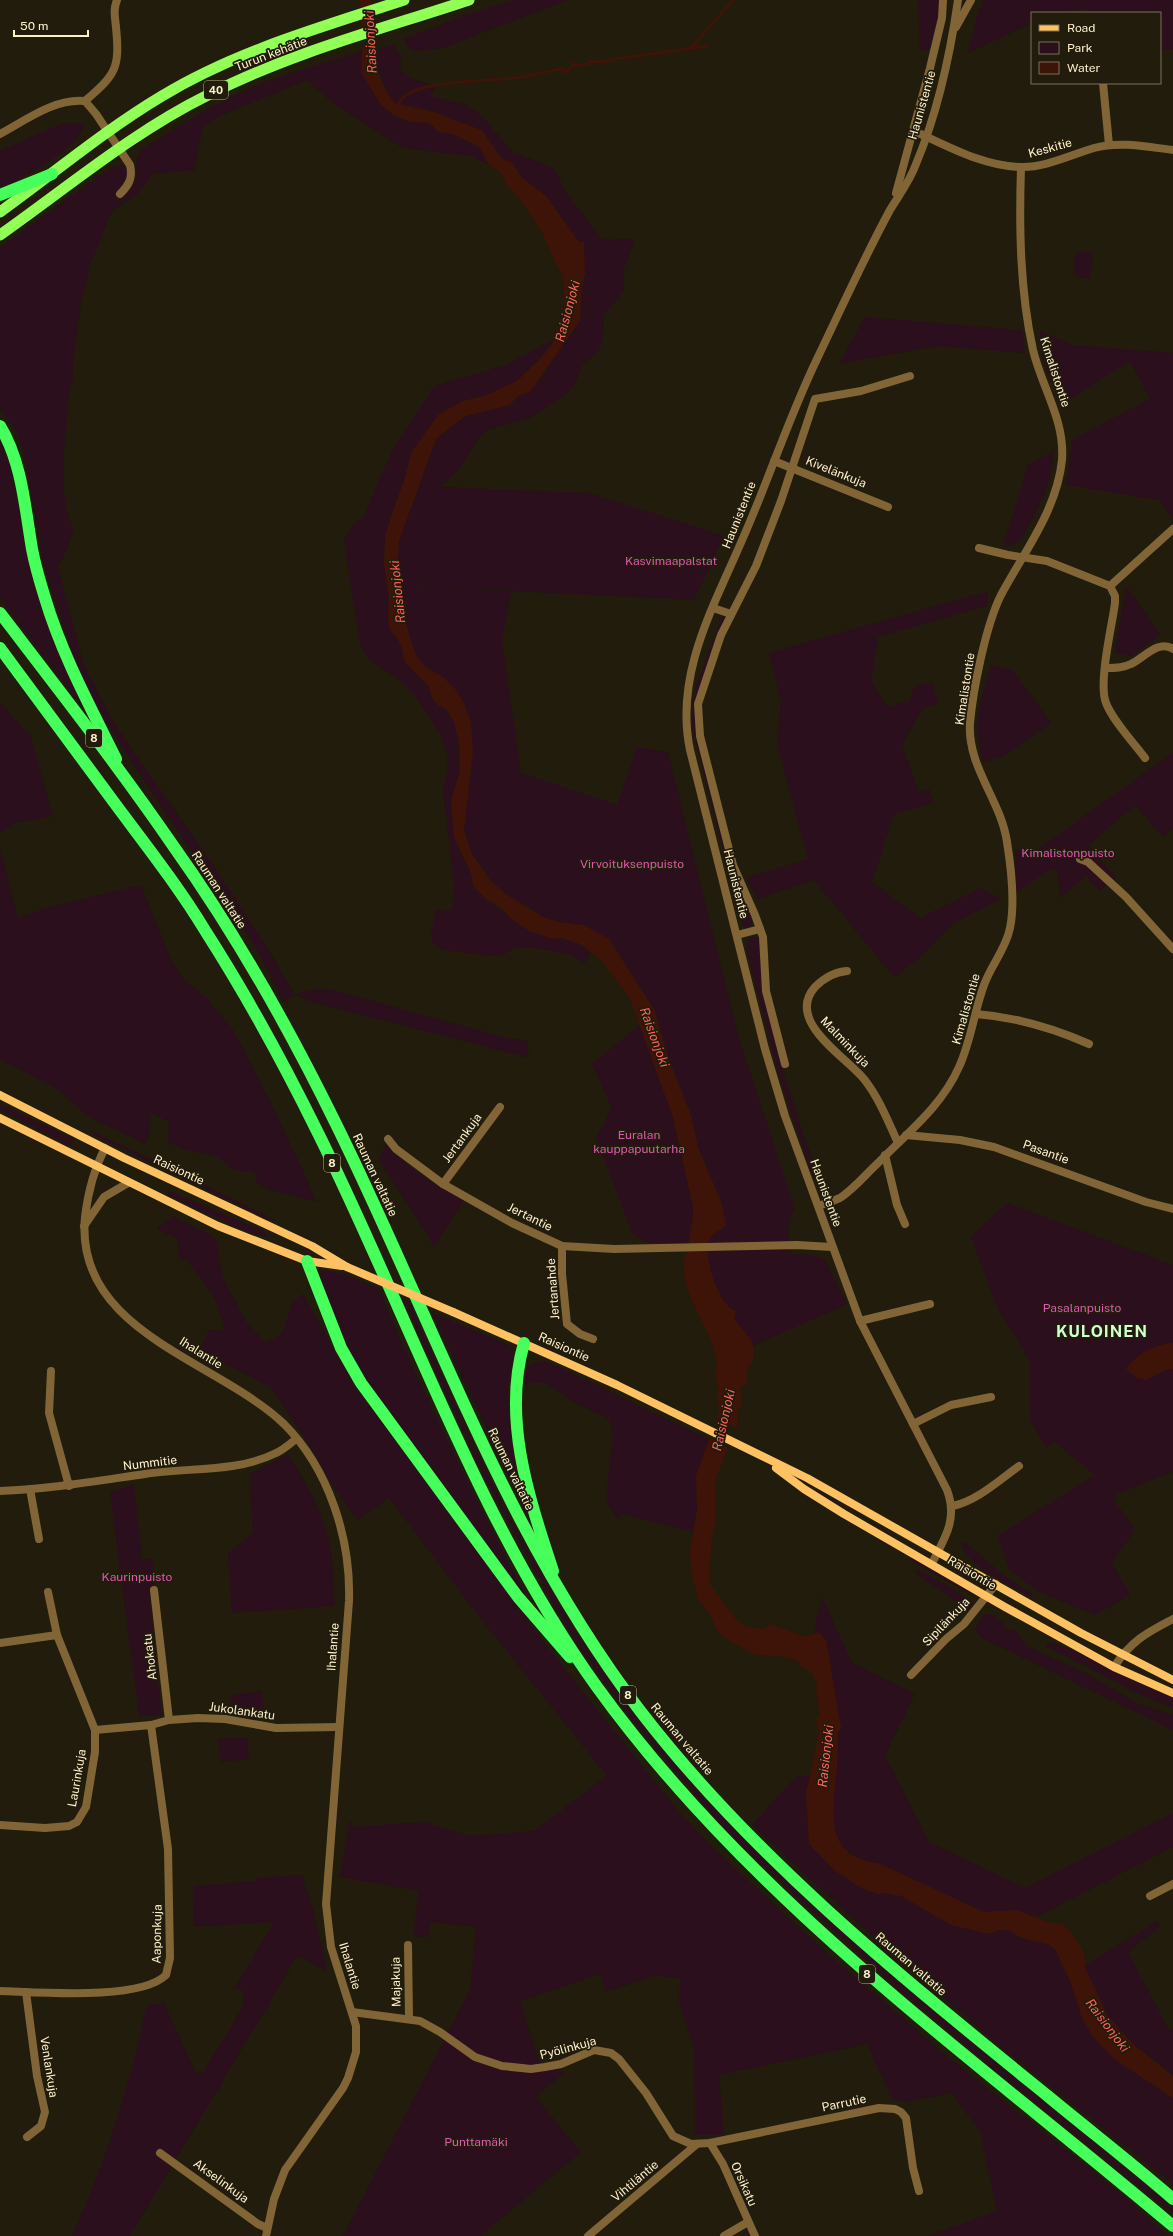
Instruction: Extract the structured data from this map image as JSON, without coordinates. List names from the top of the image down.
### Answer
{
  "streets": {
    "highway": [
      "Turun kehätie",
      "40",
      "8",
      "Rauman valtatie"
    ],
    "main road": ["Raisiontie"],
    "street": [
      "Haunistentie",
      "Keskitie",
      "Kimalistontie",
      "Kivelänkuja",
      "Malminkuja",
      "Jertankuja",
      "Pasantie",
      "Jertantie",
      "Jertanahde",
      "Ihalantie",
      "Nummitie",
      "Sipilänkuja",
      "Ahokatu",
      "Jukolankatu",
      "Laurinkuja",
      "Aaponkuja",
      "Majakuja",
      "Pyölinkuja",
      "Venlankuja",
      "Parrutie",
      "Akselinkuja",
      "Vihtiläntie",
      "Orsikatu"
    ]
  },
  "crossings": [
    ["Haunistentie", "Keskitie"],
    ["Haunistentie", "Kimalistontie"],
    ["Haunistentie", "Kivelänkuja"],
    ["Haunistentie", "Jertantie"],
    ["Keskitie", "Kimalistontie"],
    ["Kimalistontie", "Malminkuja"],
    ["Kimalistontie", "Pasantie"],
    ["Jertankuja", "Jertantie"],
    ["Raisiontie", "Ihalantie"],
    ["Raisiontie", "Sipilänkuja"],
    ["Jertantie", "Jertanahde"],
    ["Ihalantie", "Nummitie"],
    ["Ihalantie", "Jukolankatu"],
    ["Ihalantie", "Pyölinkuja"],
    ["Ihalantie", "Akselinkuja"],
    ["Ahokatu", "Jukolankatu"],
    ["Jukolankatu", "Laurinkuja"],
    ["Jukolankatu", "Aaponkuja"],
    ["Aaponkuja", "Venlankuja"],
    ["Majakuja", "Pyölinkuja"],
    ["Pyölinkuja", "Parrutie"],
    ["Pyölinkuja", "Vihtiläntie"],
    ["Pyölinkuja", "Orsikatu"],
    ["Parrutie", "Orsikatu"]
  ],
  "districts": ["KULOINEN"],
  "water": ["Raisionjoki"],
  "parks": [
    "Kasvimaapalstat",
    "Kimalistonpuisto",
    "Virvoituksenpuisto",
    "Euralan kauppapuutarha",
    "Pasalanpuisto",
    "Kaurinpuisto",
    "Punttamäki"
  ],
  "legend": ["Road", "Park", "Water"],
  "scale_bar": "50 m"
}
